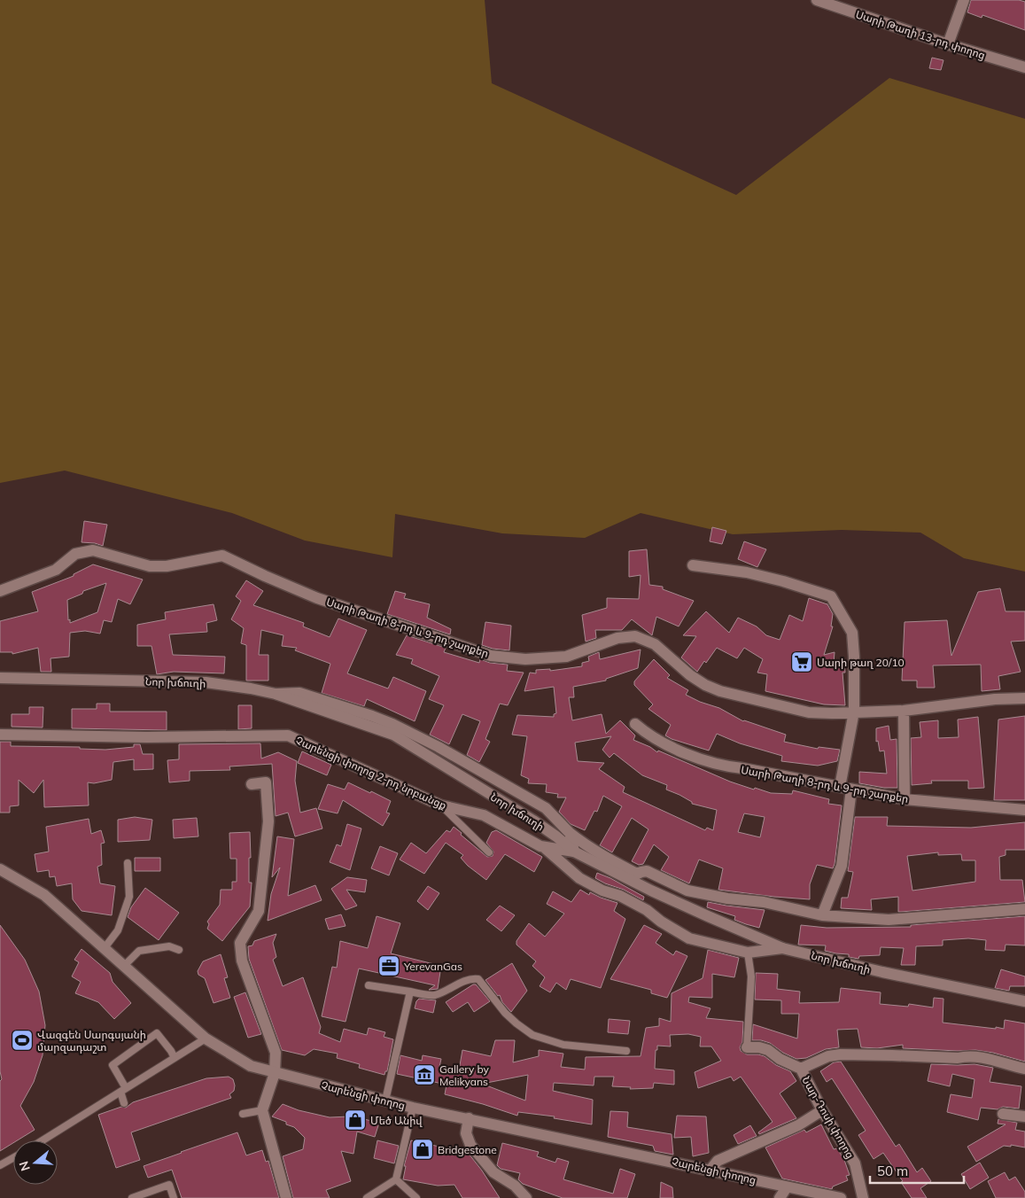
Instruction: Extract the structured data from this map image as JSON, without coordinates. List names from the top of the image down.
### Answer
{
  "streets": {
    "street": [
      "Սարի Թաղի 13-րդ փողոց",
      "Սարի Թաղի 8-րդ և 9-րդ շարքեր",
      "Նոր խճուղի",
      "Չարենցի փողոց 2-րդ նրբանցք",
      "Չարենցի փողոց",
      "Նար-Դոսի փողոց"
    ]
  },
  "crossings": [
    ["Նոր խճուղի", "Չարենցի փողոց 2-րդ նրբանցք"]
  ],
  "places": {
    "supermarket": ["Սարի թաղ 20/10"],
    "office": ["YerevanGas"],
    "sports": ["Վազգեն Սարգսյանի մարզադաշտ"],
    "museum": ["Gallery by Melikyans"],
    "shop": ["Մեծ Անիվ", "Bridgestone"]
  },
  "scale_bar": "50 m",
  "north": "left"
}
